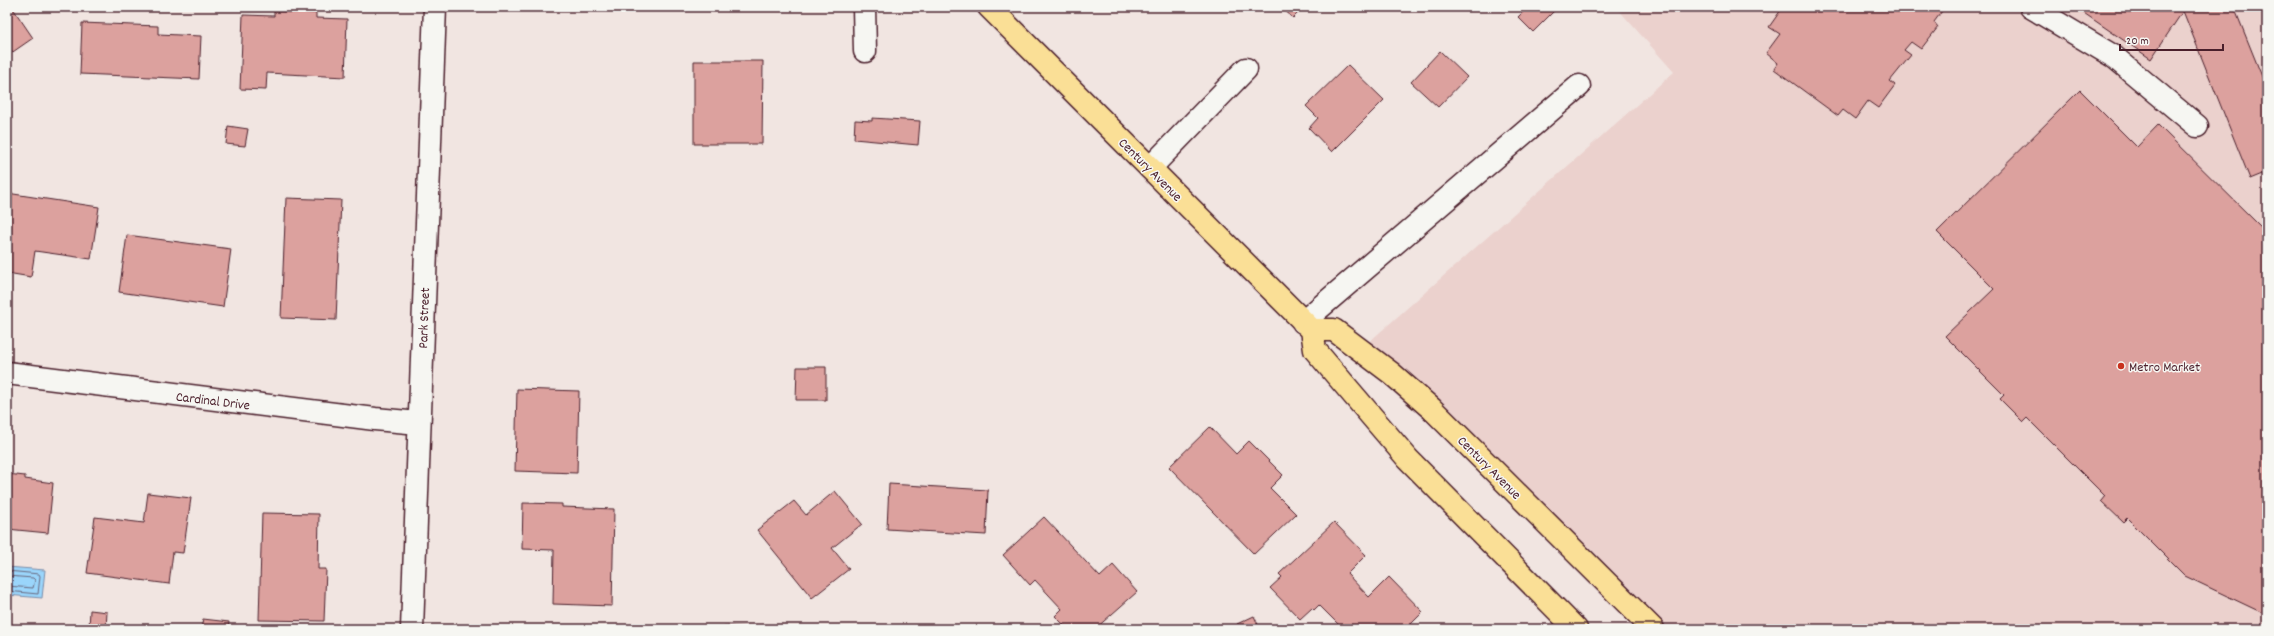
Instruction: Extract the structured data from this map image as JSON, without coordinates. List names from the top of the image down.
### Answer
{
  "streets": {
    "main road": ["Century Avenue"],
    "street": ["Park Street", "Cardinal Drive"]
  },
  "crossings": [
    ["Park Street", "Cardinal Drive"]
  ],
  "places": ["Metro Market"],
  "scale_bar": "20 m"
}
